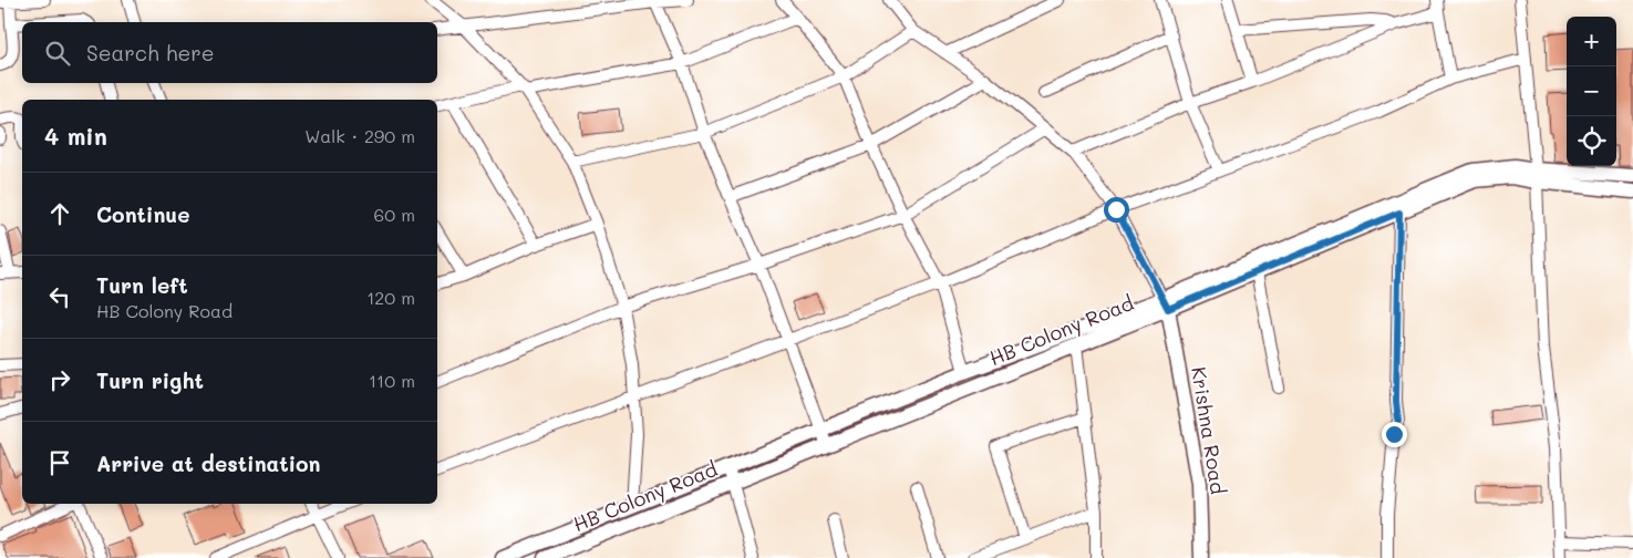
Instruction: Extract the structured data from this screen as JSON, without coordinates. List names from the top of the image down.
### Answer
{
  "streets": {
    "street": ["HB Colony Road", "Krishna Road"]
  },
  "crossings": [
    ["HB Colony Road", "Krishna Road"]
  ],
  "page": {
    "map_buttons": ["+", "−"],
    "search": "Search here",
    "heading": ["4 min", "Walk · 290 m"],
    "list": [
      ["Continue", "60 m"],
      ["Turn left", "HB Colony Road", "120 m"],
      ["Turn right", "110 m"],
      "Arrive at destination"
    ]
  }
}
